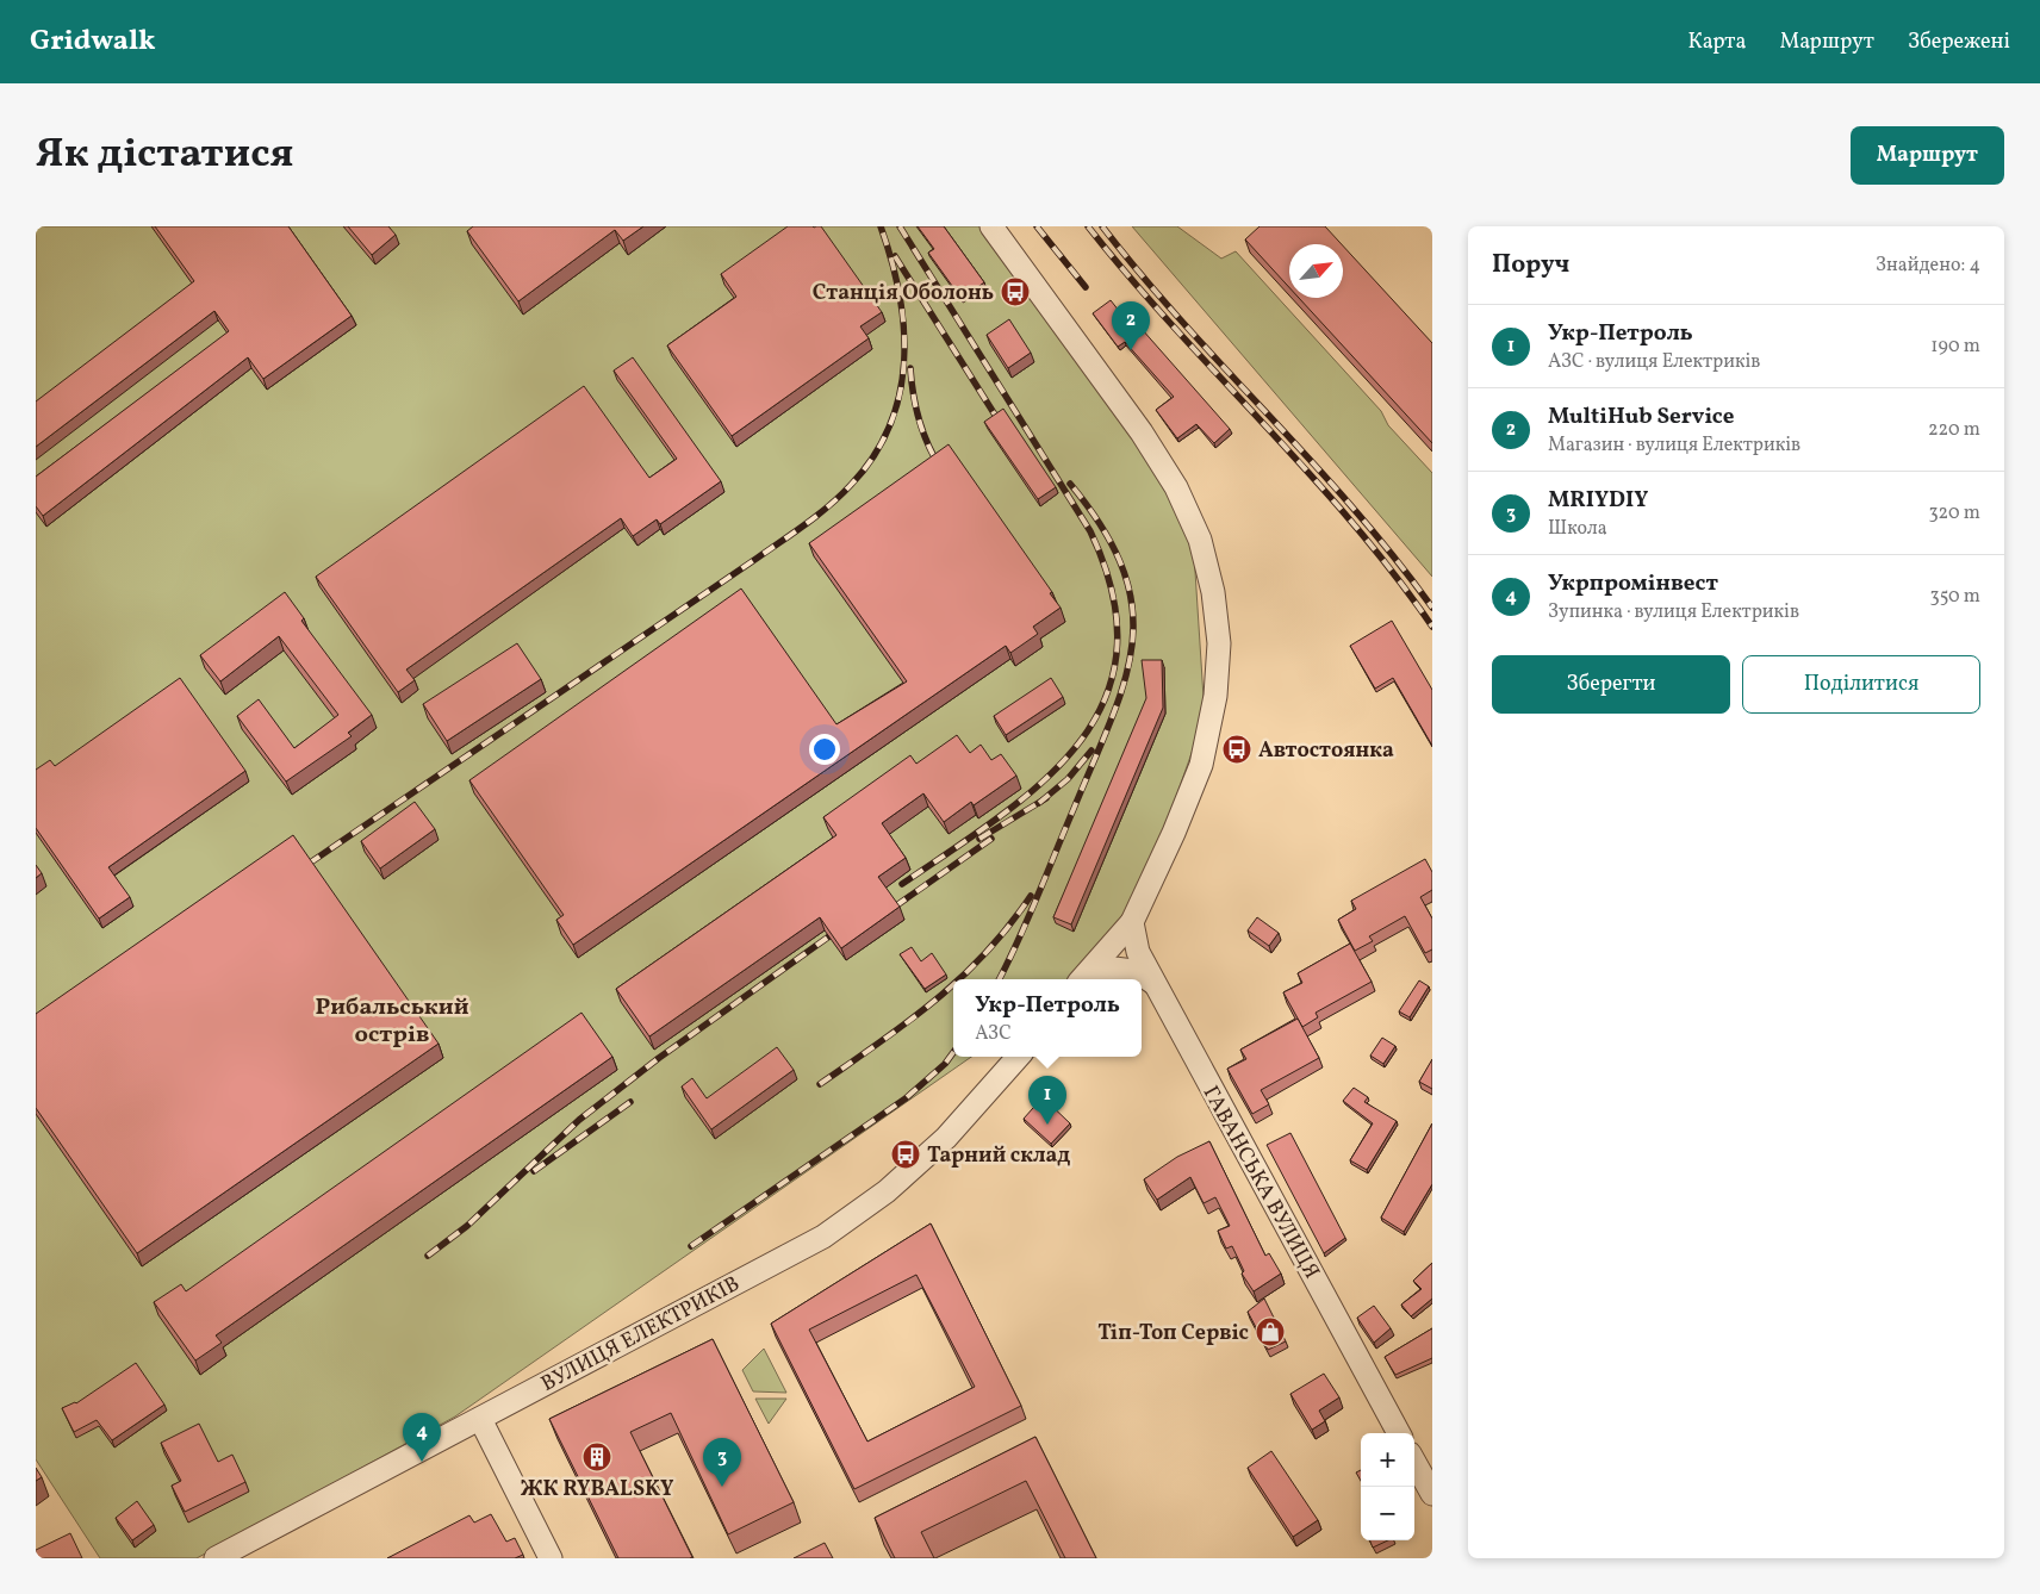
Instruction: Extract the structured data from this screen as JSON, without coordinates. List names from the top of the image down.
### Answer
{
  "streets": {
    "street": ["ГАВАНСЬКА ВУЛИЦЯ", "ВУЛИЦЯ ЕЛЕКТРИКІВ"]
  },
  "districts": ["Рибальський острів"],
  "places": {
    "bus stop": ["Cтанція Оболонь", "Автостоянка", "Тарний склад"],
    "shop": ["Тіп-Топ Сервіс"],
    "building": ["ЖК RYBALSKY"]
  },
  "north": "top right",
  "page": {
    "header": "Gridwalk",
    "nav": ["Карта", "Маршрут", "Збережені"],
    "title": "Як дістатися",
    "buttons": [
      "Маршрут",
      ["Зберегти", "Поділитися"]
    ],
    "heading": ["Поруч", "Знайдено: 4"],
    "pins": [
      "2",
      "1",
      "4",
      "3"
    ],
    "list": [
      {
        "mark": "1",
        "name": "Укр-Петроль",
        "note": "АЗС · вулиця Електриків",
        "value": "190 m"
      },
      {
        "mark": "2",
        "name": "MultiHub Service",
        "note": "Магазин · вулиця Електриків",
        "value": "220 m"
      },
      {
        "mark": "3",
        "name": "MRIYDIY",
        "note": "Школа",
        "value": "320 m"
      },
      {
        "mark": "4",
        "name": "Укрпромінвест",
        "note": "Зупинка · вулиця Електриків",
        "value": "350 m"
      }
    ],
    "popup": ["Укр-Петроль", "АЗС"],
    "map_buttons": ["+", "−"]
  }
}
